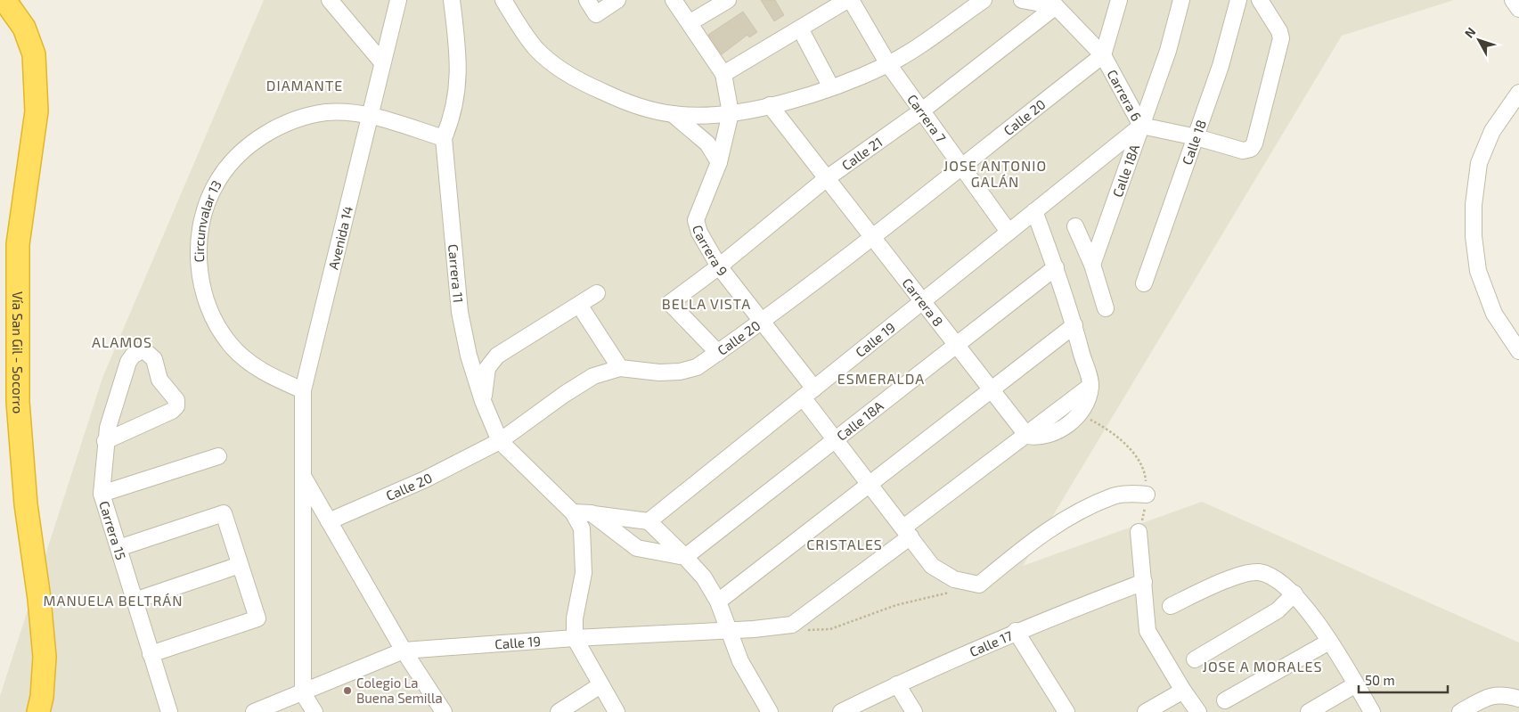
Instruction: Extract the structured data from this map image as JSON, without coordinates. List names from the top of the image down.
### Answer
{
  "streets": {
    "highway": ["Vía San Gil - Socorro"],
    "street": [
      "Carrera 6",
      "Calle 20",
      "Carrera 7",
      "Calle 18",
      "Calle 21",
      "Calle 18A",
      "Circunvalar 13",
      "Avenida 14",
      "Carrera 9",
      "Carrera 11",
      "Carrera 8",
      "Calle 19",
      "Carrera 15",
      "Calle 17"
    ]
  },
  "crossings": [
    ["Carrera 6", "Calle 20"],
    ["Carrera 6", "Calle 18"],
    ["Carrera 6", "Calle 21"],
    ["Carrera 6", "Calle 18A"],
    ["Carrera 6", "Calle 19"],
    ["Calle 20", "Carrera 7"],
    ["Calle 20", "Calle 21"],
    ["Calle 20", "Carrera 9"],
    ["Calle 20", "Carrera 11"],
    ["Calle 20", "Carrera 8"],
    ["Carrera 7", "Calle 21"],
    ["Carrera 7", "Calle 19"],
    ["Calle 21", "Carrera 9"],
    ["Calle 21", "Carrera 8"],
    ["Calle 18A", "Carrera 9"],
    ["Calle 18A", "Carrera 8"],
    ["Calle 18A", "Calle 19"],
    ["Circunvalar 13", "Avenida 14"],
    ["Circunvalar 13", "Carrera 11"],
    ["Avenida 14", "Calle 19"],
    ["Carrera 9", "Calle 19"],
    ["Carrera 8", "Calle 19"]
  ],
  "districts": [
    "DIAMANTE",
    "JOSE ANTONIO GALÁN",
    "BELLA VISTA",
    "ALAMOS",
    "ESMERALDA",
    "CRISTALES",
    "MANUELA BELTRÁN",
    "JOSE A MORALES"
  ],
  "places": ["Colegio La Buena Semilla"],
  "scale_bar": "50 m",
  "north": "top left"
}
